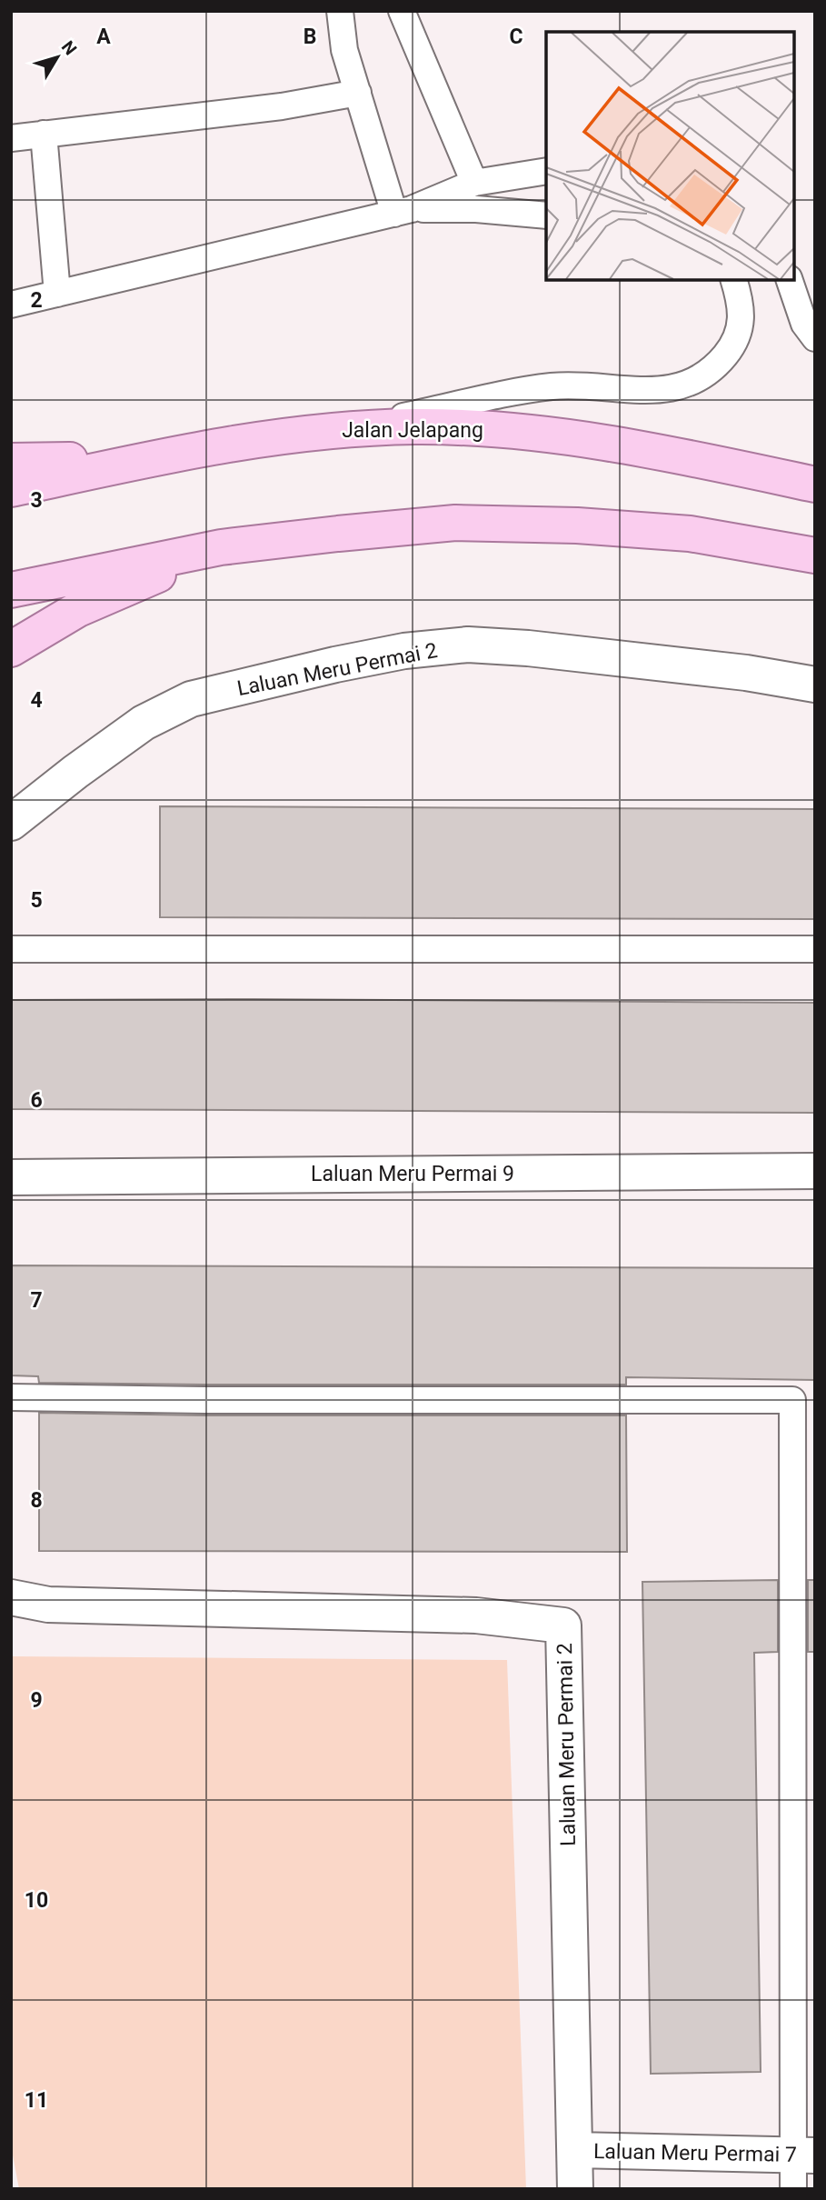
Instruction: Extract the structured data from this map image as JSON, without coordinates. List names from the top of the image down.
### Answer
{
  "streets": {
    "main road": ["Jalan Jelapang"],
    "street": ["Laluan Meru Permai 2", "Laluan Meru Permai 9", "Laluan Meru Permai 7"]
  },
  "crossings": [
    ["Laluan Meru Permai 2", "Laluan Meru Permai 7"]
  ],
  "north": "top right",
  "grid": {
    "columns": ["A", "B", "C"],
    "rows": [
      "2",
      "3",
      "4",
      "5",
      "6",
      "7",
      "8",
      "9",
      "10",
      "11"
    ]
  }
}
